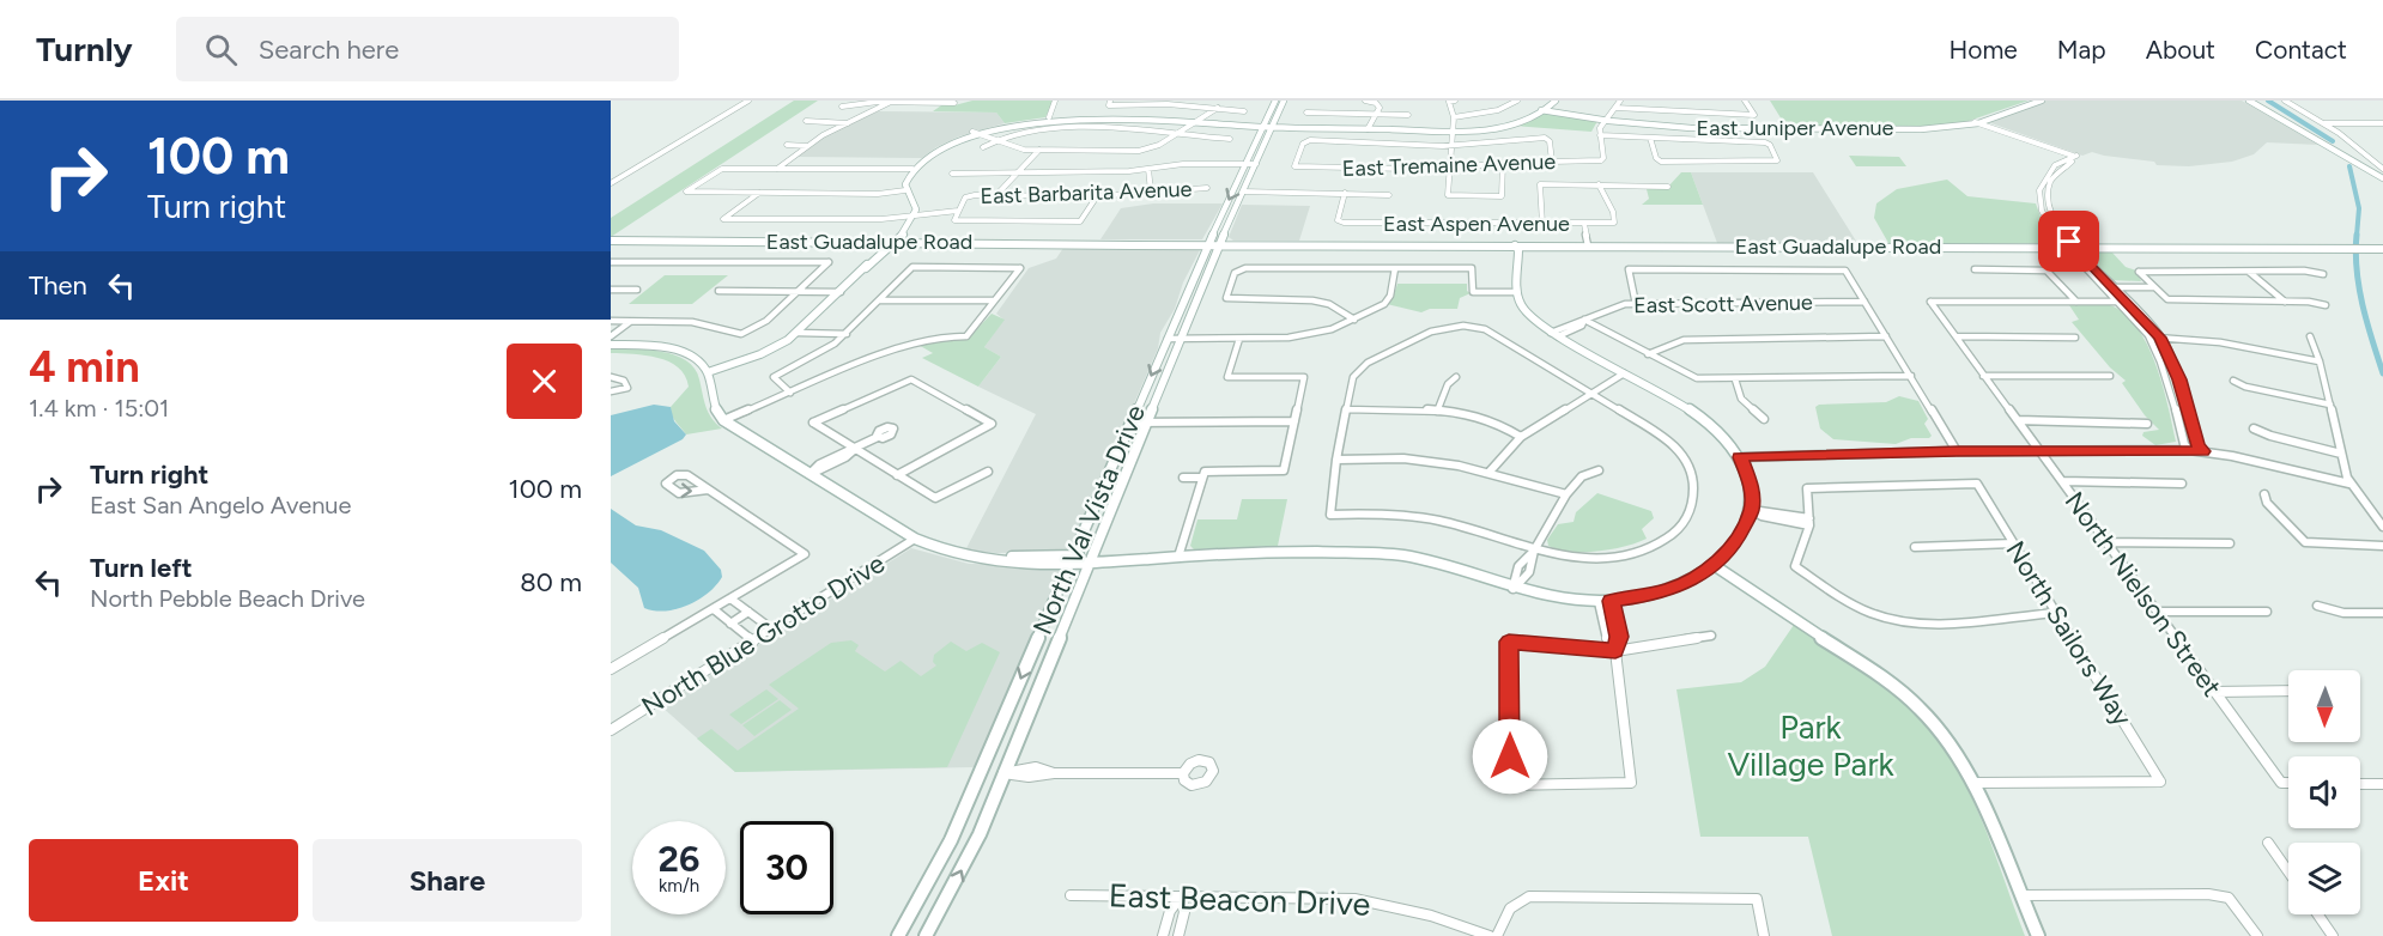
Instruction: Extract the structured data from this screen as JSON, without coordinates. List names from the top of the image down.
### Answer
{
  "streets": {
    "main road": ["East Juniper Avenue", "East Guadalupe Road", "North Val Vista Drive"],
    "street": [
      "East Tremaine Avenue",
      "East Barbarita Avenue",
      "East Aspen Avenue",
      "East Scott Avenue",
      "North Nielson Street",
      "North Sailors Way",
      "North Blue Grotto Drive",
      "East Beacon Drive"
    ]
  },
  "crossings": [
    ["East Juniper Avenue", "North Val Vista Drive"],
    ["East Guadalupe Road", "North Val Vista Drive"]
  ],
  "parks": ["Park Village Park"],
  "north": "bottom",
  "page": {
    "header": "Turnly",
    "search": "Search here",
    "nav": [
      "Home",
      "Map",
      "About",
      "Contact"
    ],
    "turn": ["100 m", "Turn right"],
    "then": "Then",
    "heading": ["4 min", "1.4 km · 15:01"],
    "list": [
      {
        "name": "Turn right",
        "note": "East San Angelo Avenue",
        "value": "100 m"
      },
      {
        "name": "Turn left",
        "note": "North Pebble Beach Drive",
        "value": "80 m"
      }
    ],
    "speed": "26 km/h",
    "limit": "30",
    "buttons": ["Exit", "Share"]
  }
}
